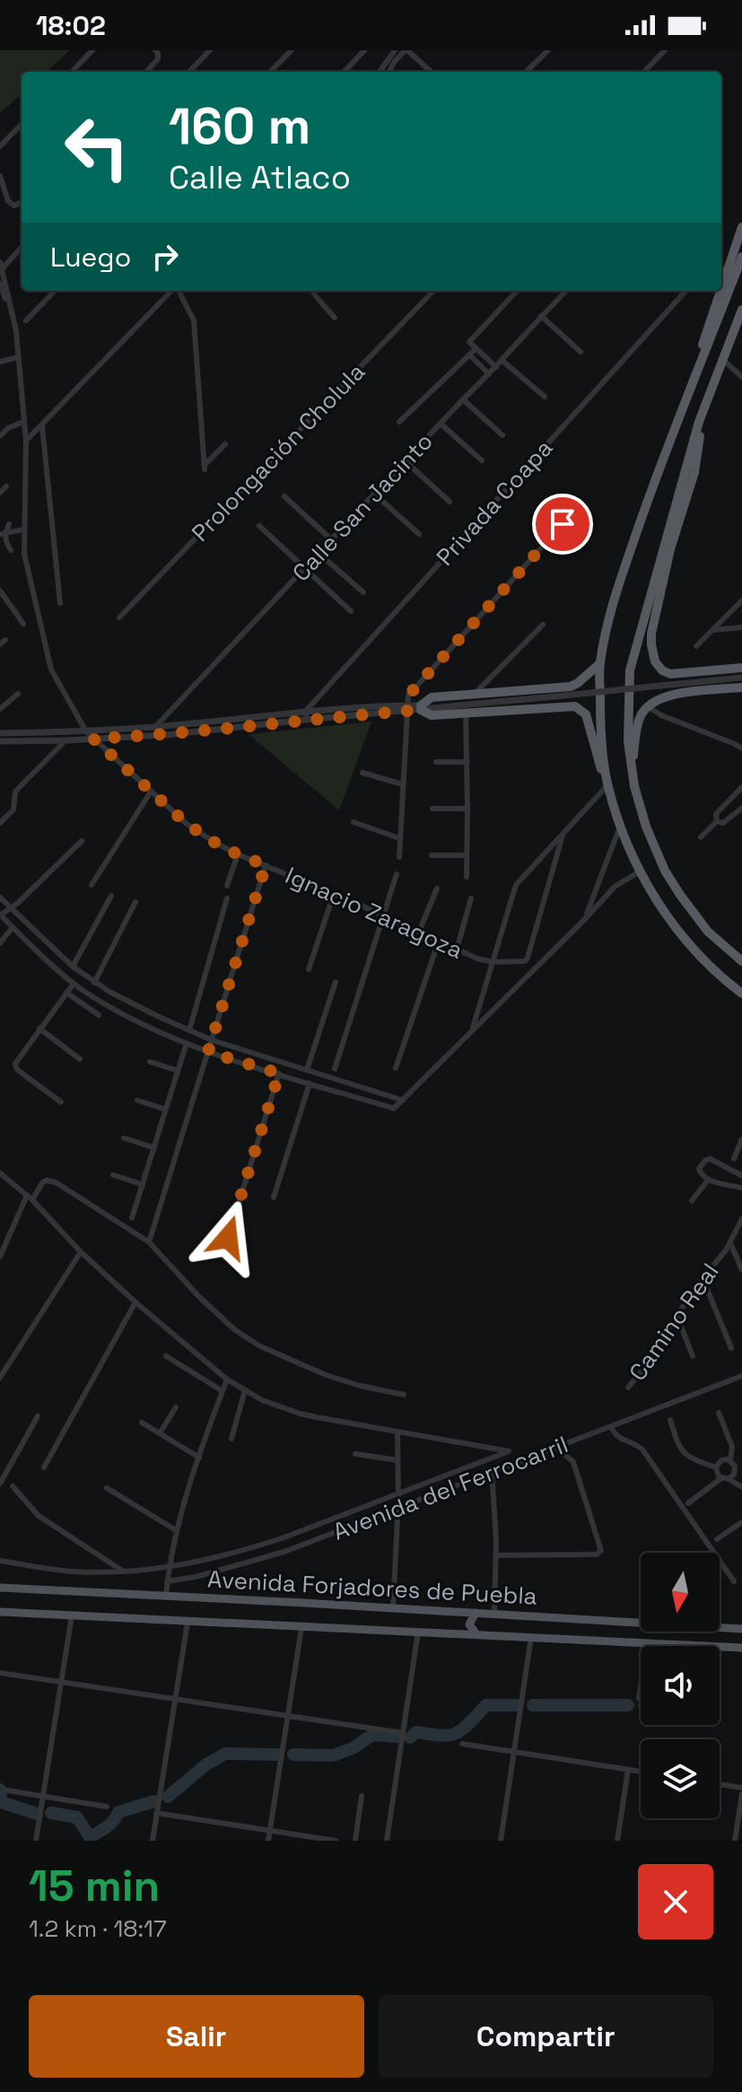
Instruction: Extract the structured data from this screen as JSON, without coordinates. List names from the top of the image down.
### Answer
{
  "streets": {
    "main road": ["Avenida Forjadores de Puebla"],
    "street": [
      "Prolongación Cholula",
      "Privada Coapa",
      "Calle San Jacinto",
      "Ignacio Zaragoza",
      "Camino Real",
      "Avenida del Ferrocarril"
    ]
  },
  "north": "bottom",
  "page": {
    "status": "18:02",
    "turn": ["160 m", "Calle Atlaco"],
    "then": "Luego",
    "heading": ["15 min", "1.2 km · 18:17"],
    "buttons": ["Salir", "Compartir"]
  }
}
